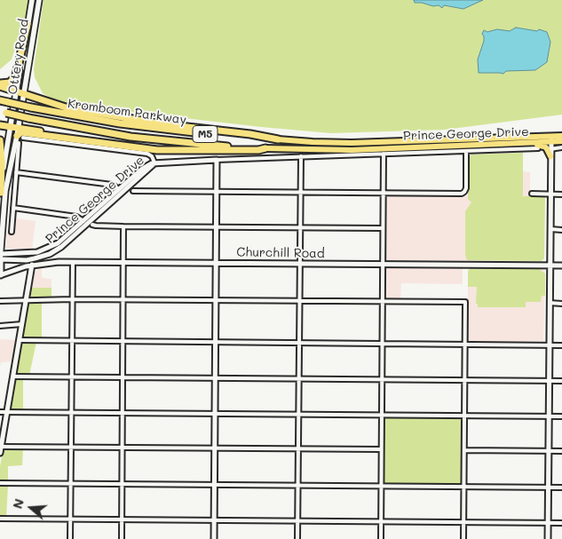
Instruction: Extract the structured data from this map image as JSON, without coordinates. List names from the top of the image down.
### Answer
{
  "streets": {
    "highway": ["Kromboom Parkway", "M5"],
    "main road": ["Ottery Road", "Prince George Drive"],
    "street": ["Churchill Road"]
  },
  "crossings": [
    ["Ottery Road", "Prince George Drive"],
    ["Ottery Road", "Churchill Road"],
    ["Kromboom Parkway", "Prince George Drive"]
  ],
  "north": "left"
}
